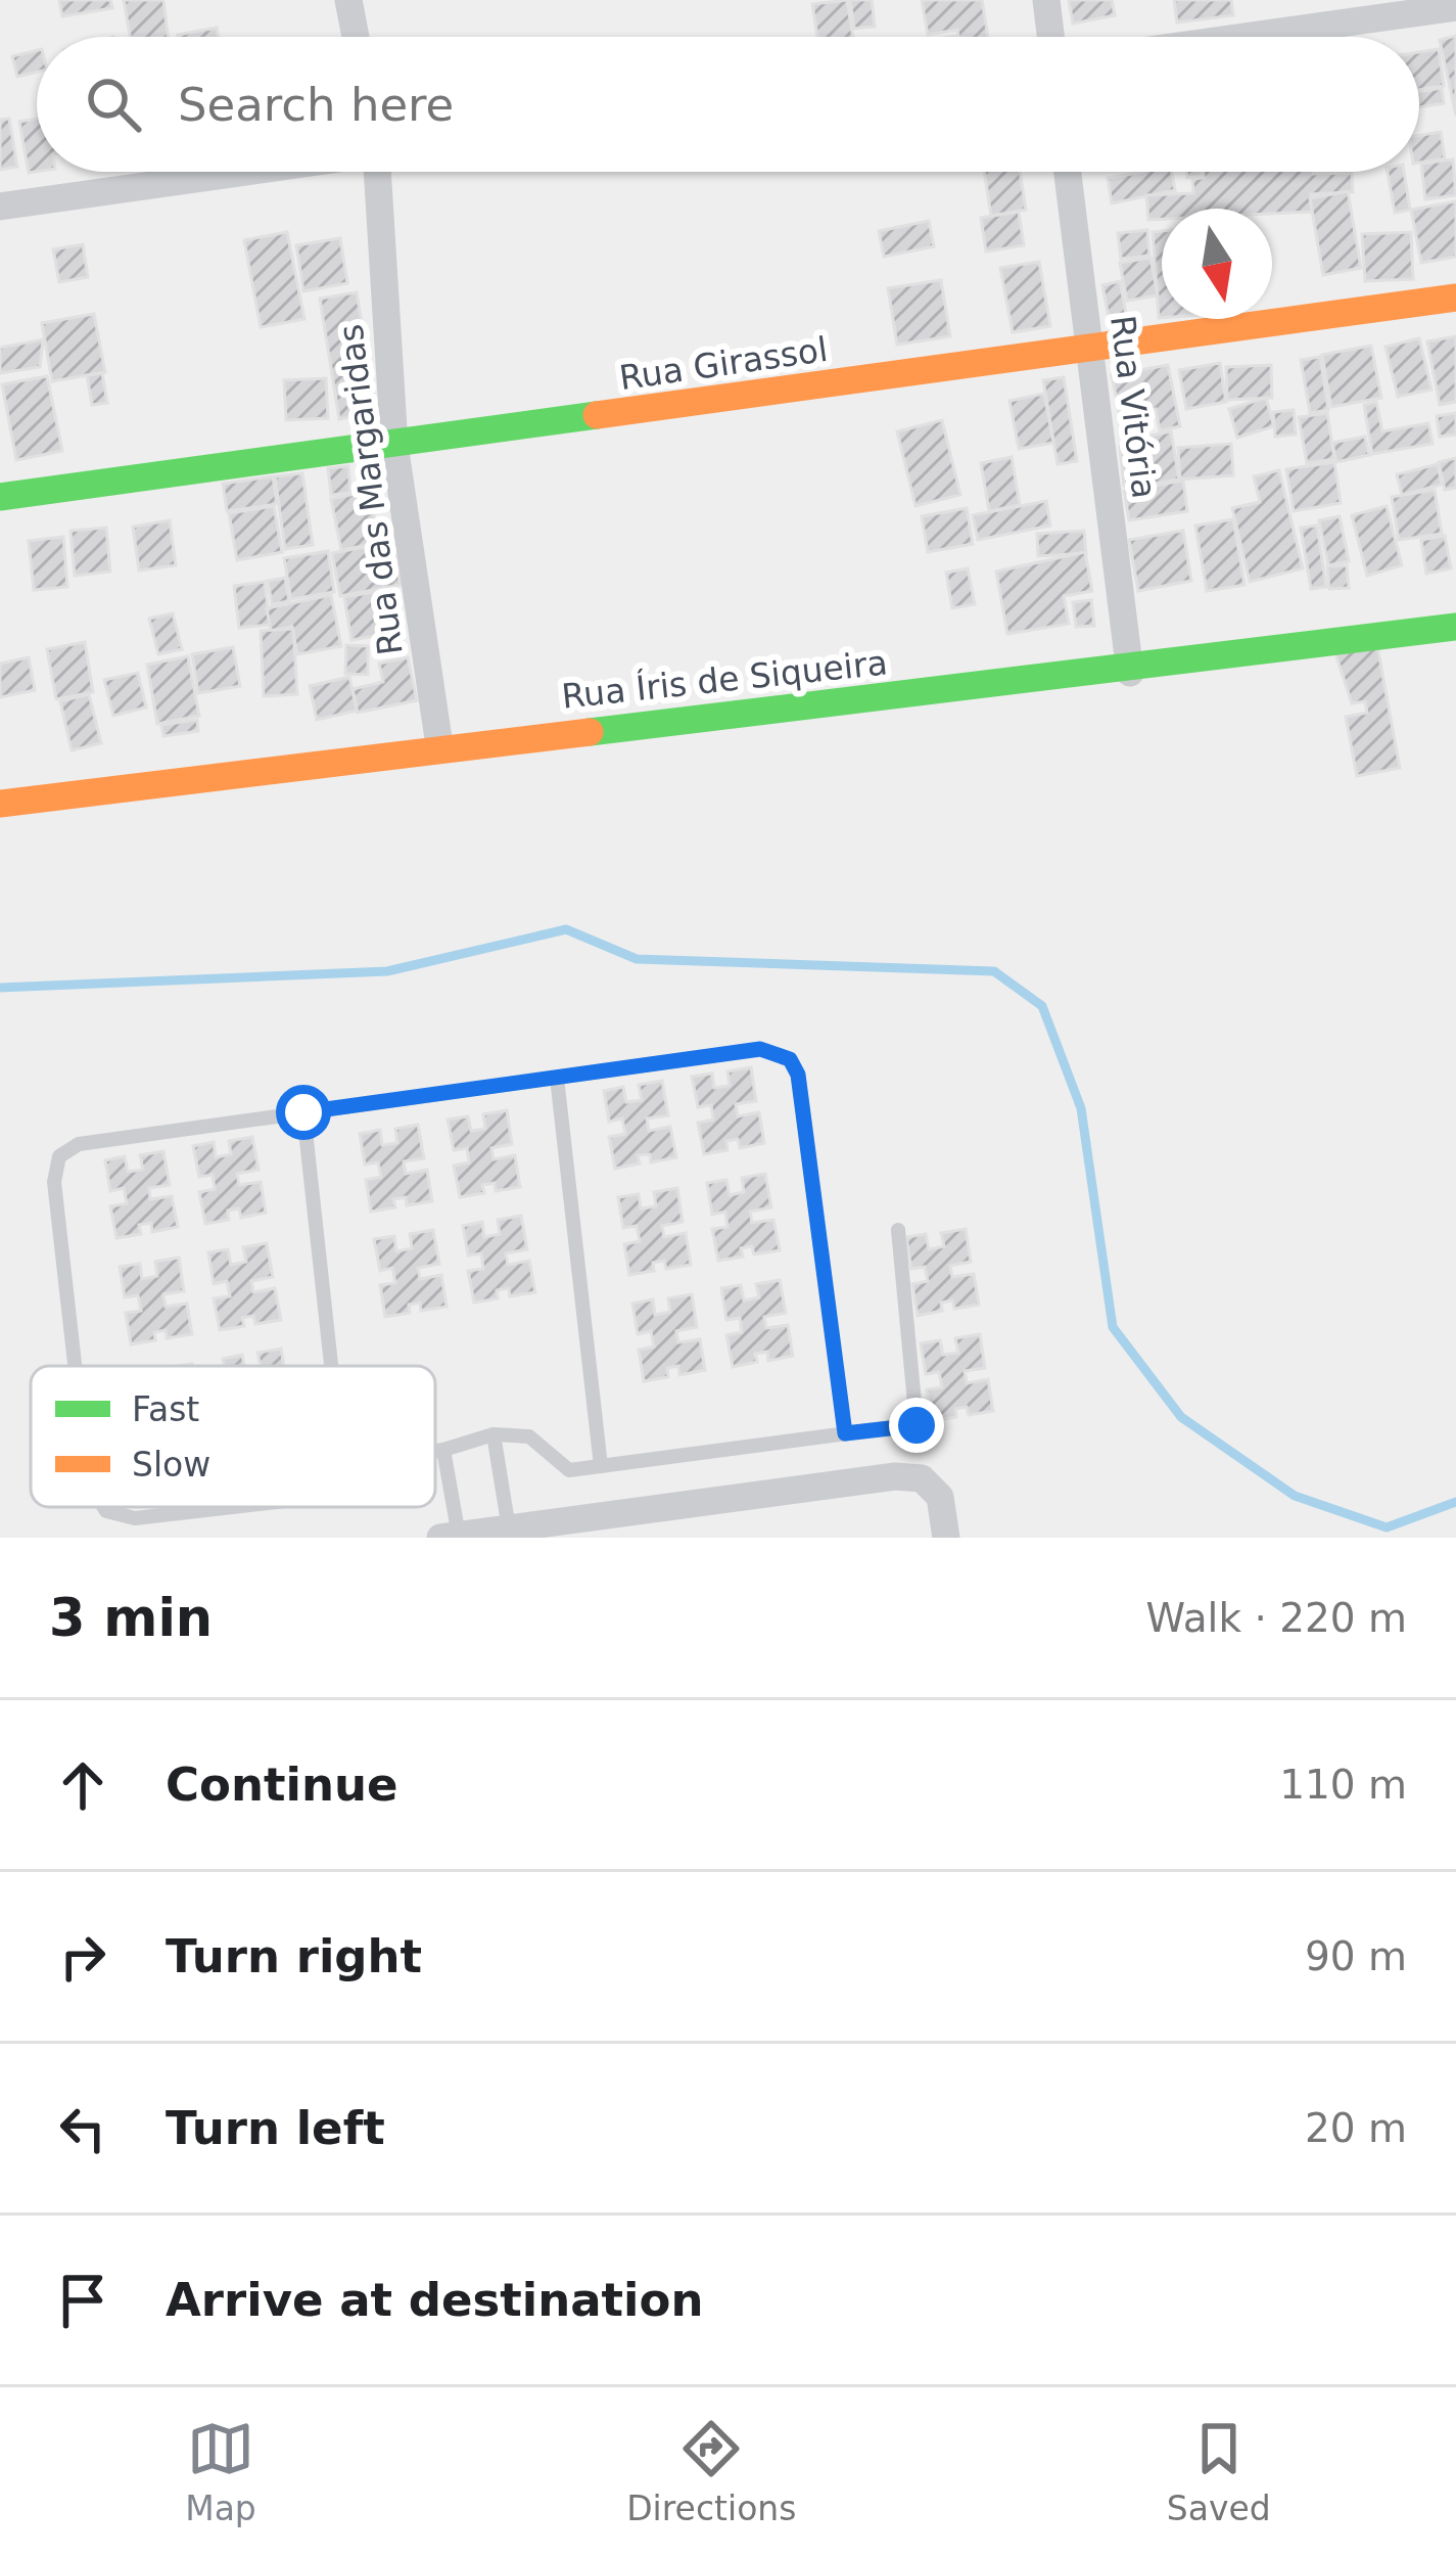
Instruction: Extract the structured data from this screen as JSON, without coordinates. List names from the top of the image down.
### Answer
{
  "streets": {
    "street": [
      "Rua Girassol",
      "Rua Vitória",
      "Rua das Margaridas",
      "Rua Íris de Siqueira"
    ]
  },
  "crossings": [
    ["Rua Girassol", "Rua Vitória"],
    ["Rua Girassol", "Rua das Margaridas"],
    ["Rua Vitória", "Rua Íris de Siqueira"],
    ["Rua das Margaridas", "Rua Íris de Siqueira"]
  ],
  "legend": ["Fast", "Slow"],
  "north": "bottom",
  "page": {
    "search": "Search here",
    "heading": ["3 min", "Walk · 220 m"],
    "list": [
      ["Continue", "110 m"],
      ["Turn right", "90 m"],
      ["Turn left", "20 m"],
      "Arrive at destination"
    ],
    "nav": ["Map", "Directions", "Saved"]
  }
}
